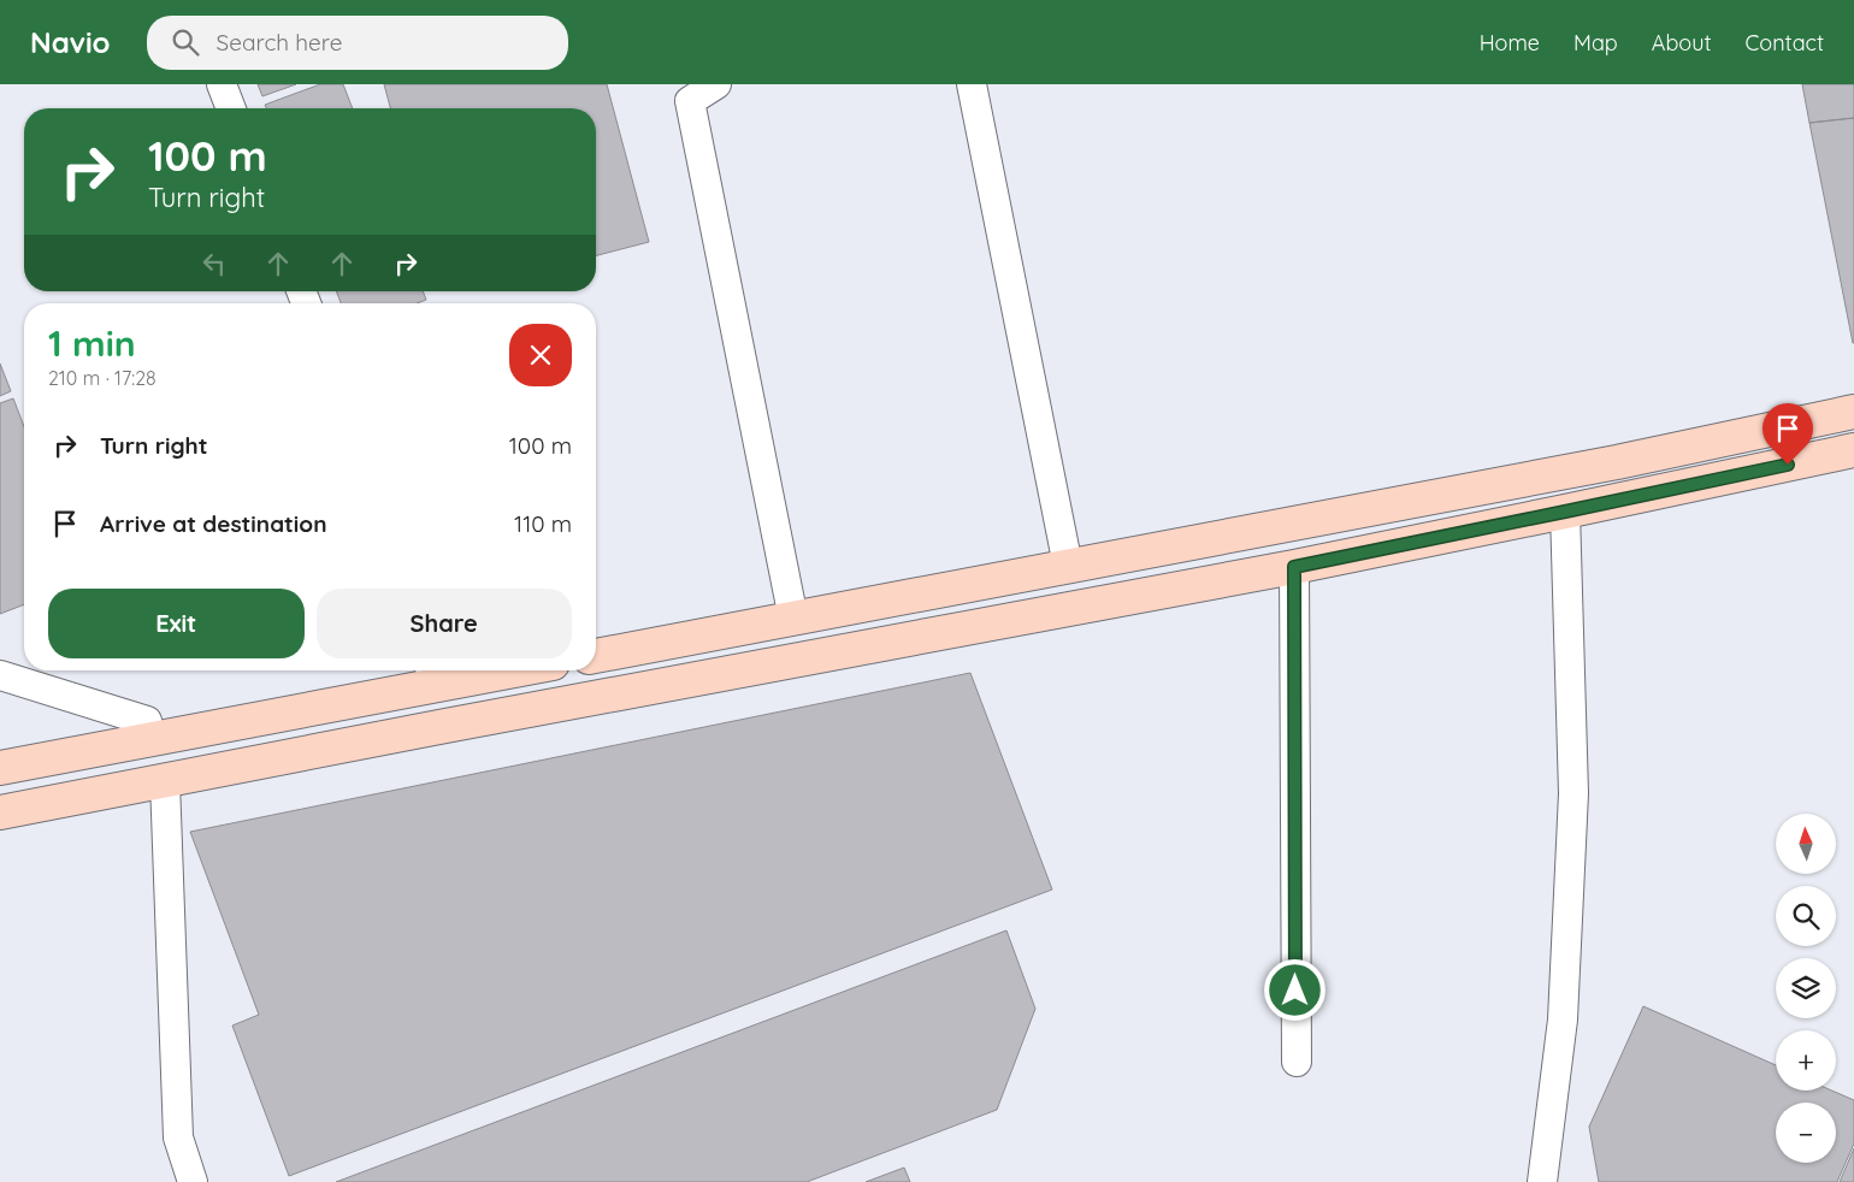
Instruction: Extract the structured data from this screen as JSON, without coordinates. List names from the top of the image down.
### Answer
{
  "north": "top",
  "page": {
    "header": "Navio",
    "search": "Search here",
    "nav": [
      "Home",
      "Map",
      "About",
      "Contact"
    ],
    "turn": ["100 m", "Turn right"],
    "heading": ["1 min", "210 m · 17:28"],
    "list": [
      {
        "name": "Turn right",
        "value": "100 m"
      },
      {
        "name": "Arrive at destination",
        "value": "110 m"
      }
    ],
    "buttons": ["Exit", "Share"],
    "map_buttons": ["+", "−"]
  }
}
